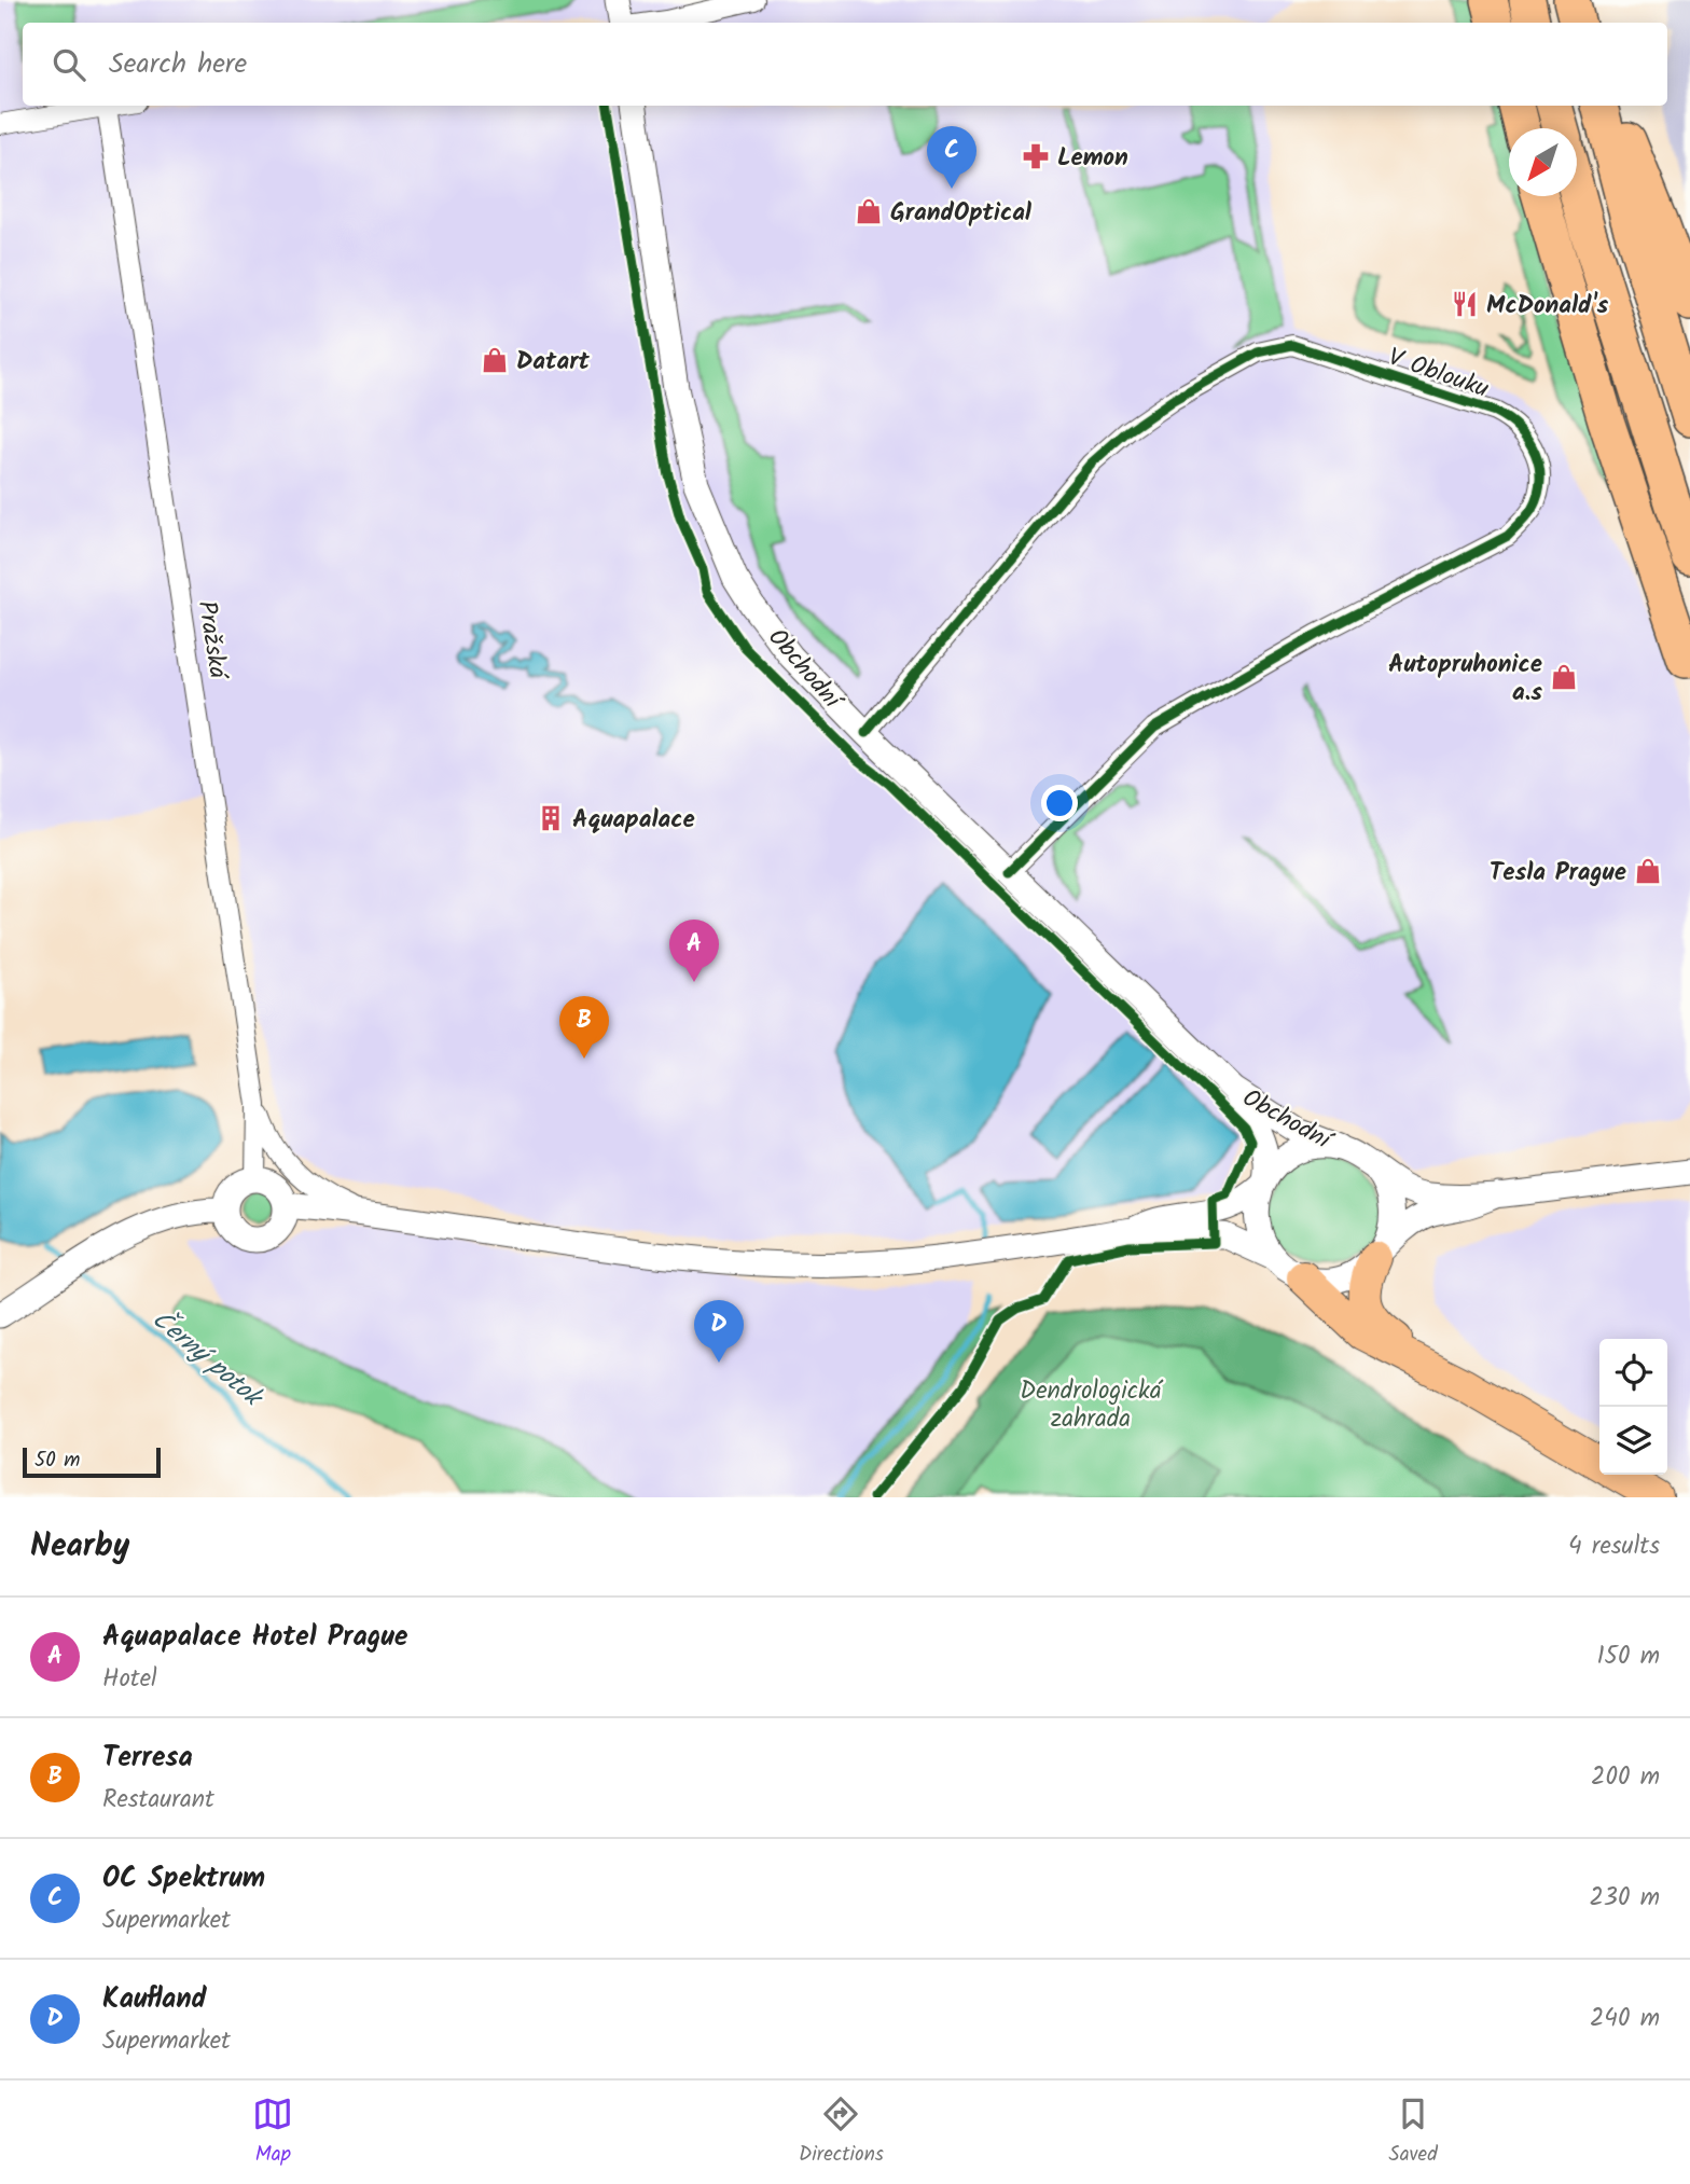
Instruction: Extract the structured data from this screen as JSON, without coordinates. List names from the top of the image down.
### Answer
{
  "streets": {
    "street": ["V Oblouku", "Pražská", "Obchodní"]
  },
  "crossings": [
    ["V Oblouku", "Obchodní"]
  ],
  "water": ["Černý potok"],
  "parks": ["Dendrologická zahrada"],
  "places": {
    "pharmacy": ["Lemon"],
    "shop": [
      "GrandOptical",
      "Datart",
      "Autopruhonice a.s",
      "Tesla Prague"
    ],
    "restaurant": ["McDonald's"],
    "building": ["Aquapalace"]
  },
  "scale_bar": "50 m",
  "north": "bottom left",
  "page": {
    "search": "Search here",
    "pins": [
      "C",
      "A",
      "B",
      "D"
    ],
    "scale": "50 m",
    "heading": ["Nearby", "4 results"],
    "list": [
      {
        "mark": "A",
        "name": "Aquapalace Hotel Prague",
        "note": "Hotel",
        "value": "150 m"
      },
      {
        "mark": "B",
        "name": "Terresa",
        "note": "Restaurant",
        "value": "200 m"
      },
      {
        "mark": "C",
        "name": "OC Spektrum",
        "note": "Supermarket",
        "value": "230 m"
      },
      {
        "mark": "D",
        "name": "Kaufland",
        "note": "Supermarket",
        "value": "240 m"
      }
    ],
    "nav": ["Map", "Directions", "Saved"]
  }
}
